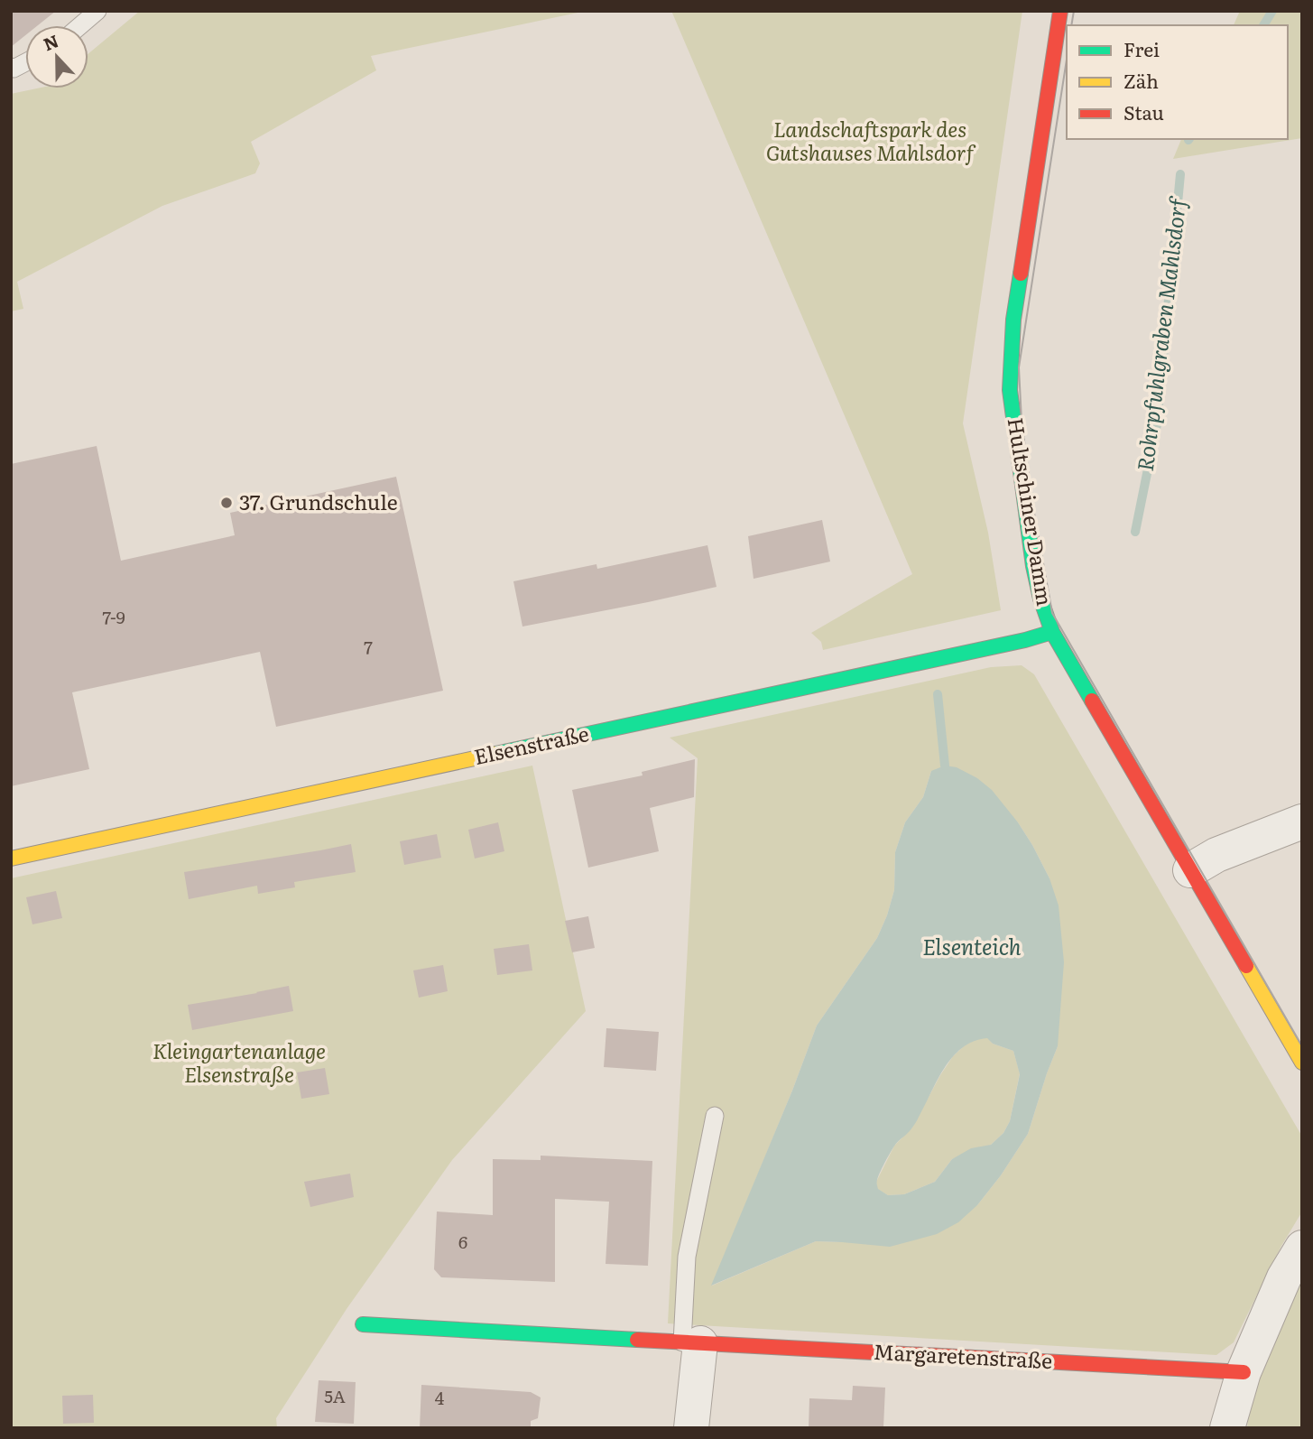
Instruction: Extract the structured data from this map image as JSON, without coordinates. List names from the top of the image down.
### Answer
{
  "streets": {
    "street": ["Hultschiner Damm", "Elsenstraße", "Margaretenstraße"]
  },
  "crossings": [
    ["Hultschiner Damm", "Elsenstraße"]
  ],
  "water": ["Rohrpfuhlgraben Mahlsdorf", "Elsenteich"],
  "parks": ["Landschaftspark des Gutshauses Mahlsdorf", "Kleingartenanlage Elsenstraße"],
  "places": ["37. Grundschule"],
  "house_numbers": [
    "7-9",
    "7",
    "6",
    "5A",
    "4"
  ],
  "legend": ["Frei", "Zäh", "Stau"],
  "north": "top"
}
